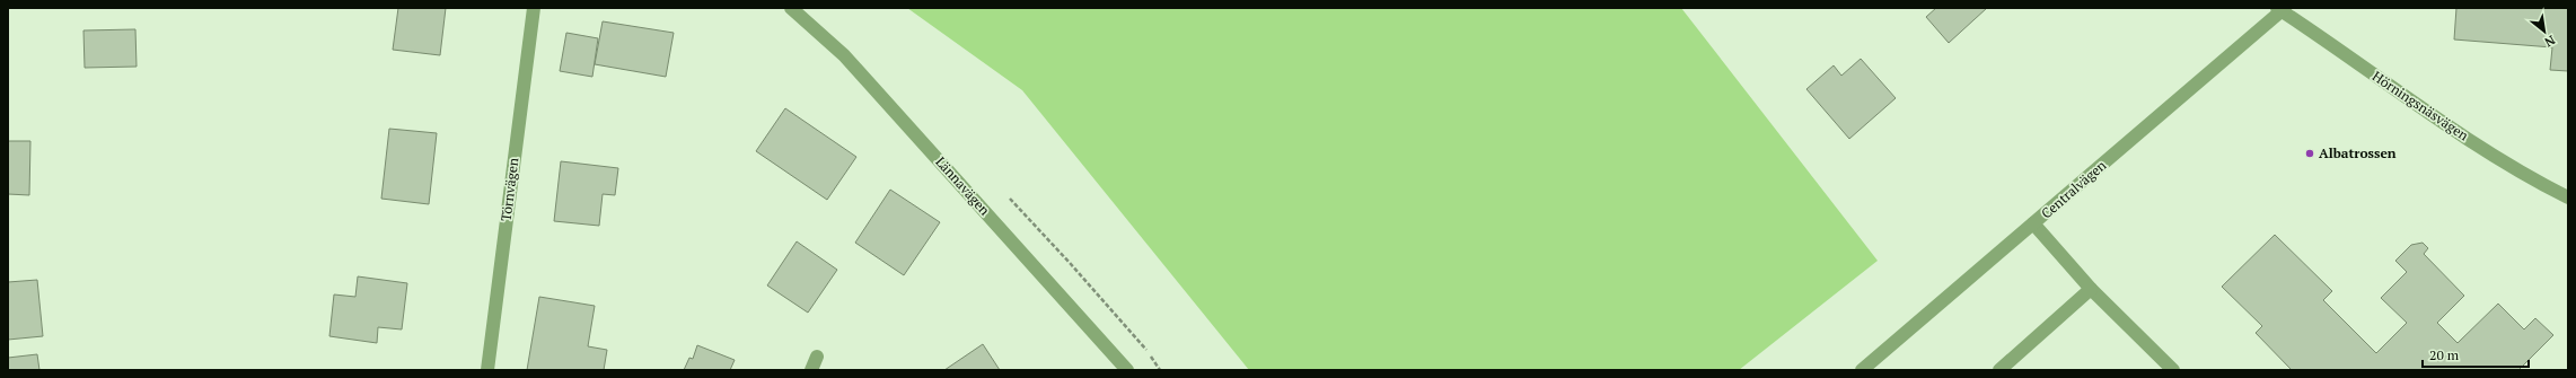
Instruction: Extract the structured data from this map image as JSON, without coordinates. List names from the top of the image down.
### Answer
{
  "streets": {
    "street": [
      "Hörningsnäsvägen",
      "Lännavägen",
      "Törnvägen",
      "Centralvägen"
    ]
  },
  "crossings": [
    ["Hörningsnäsvägen", "Centralvägen"]
  ],
  "places": ["Albatrossen"],
  "scale_bar": "20 m",
  "north": "bottom right"
}
